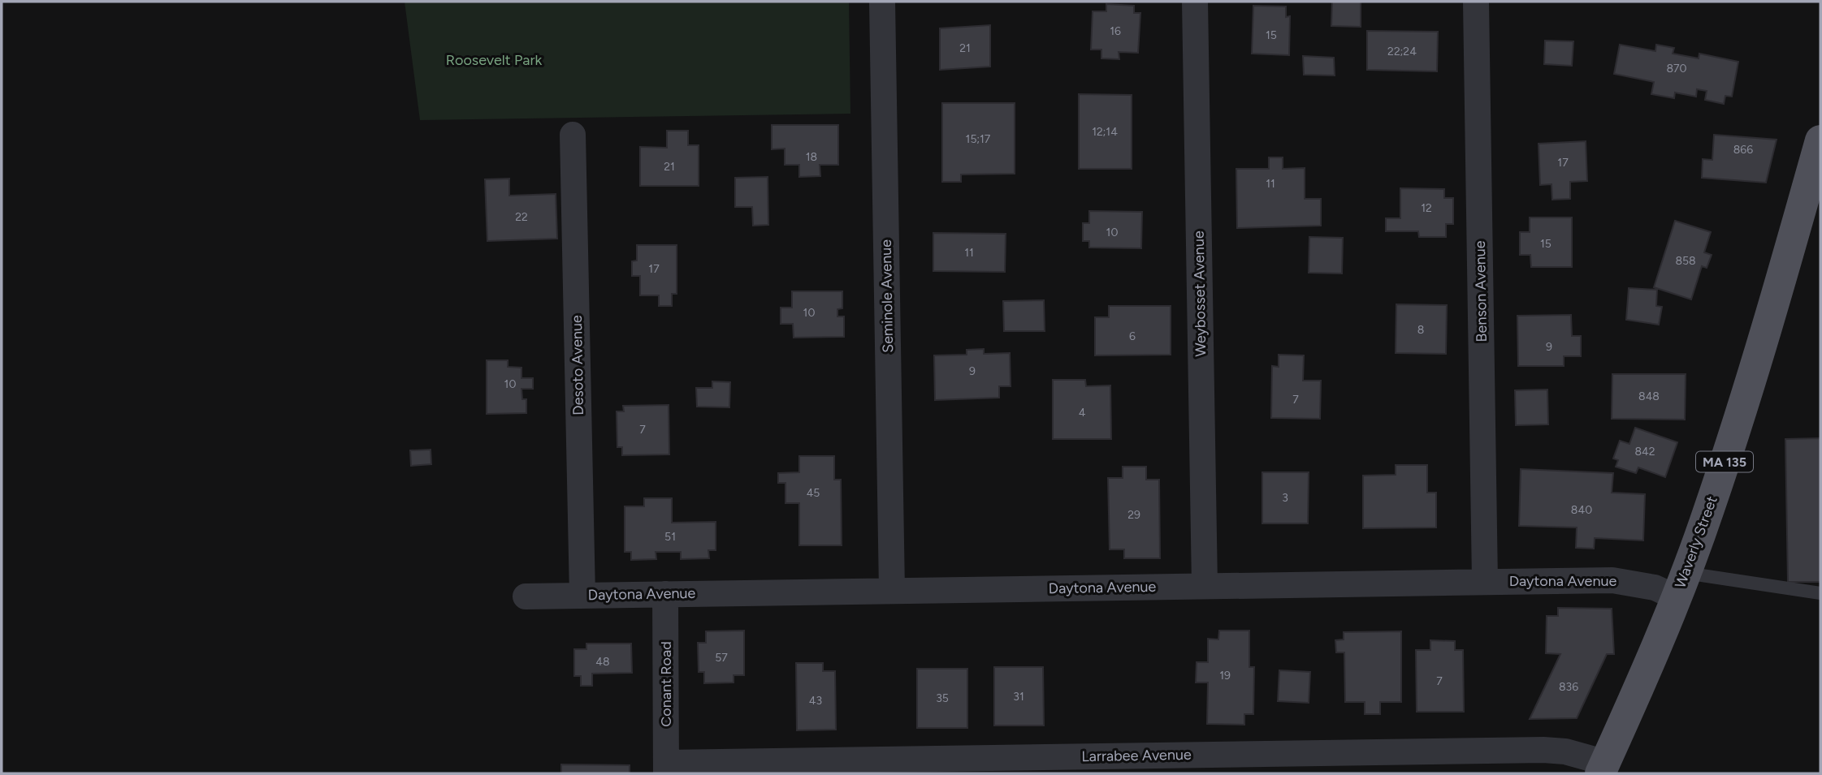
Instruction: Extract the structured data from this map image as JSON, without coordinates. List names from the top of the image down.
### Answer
{
  "streets": {
    "main road": ["MA 135", "Waverly Street"],
    "street": [
      "Benson Avenue",
      "Weybosset Avenue",
      "Seminole Avenue",
      "Desoto Avenue",
      "Daytona Avenue",
      "Conant Road",
      "Larrabee Avenue"
    ]
  },
  "crossings": [
    ["Benson Avenue", "Daytona Avenue"],
    ["Weybosset Avenue", "Daytona Avenue"],
    ["Seminole Avenue", "Daytona Avenue"],
    ["Desoto Avenue", "Daytona Avenue"],
    ["Waverly Street", "Daytona Avenue"],
    ["Waverly Street", "Larrabee Avenue"],
    ["Daytona Avenue", "Conant Road"],
    ["Conant Road", "Larrabee Avenue"]
  ],
  "parks": ["Roosevelt Park"],
  "house_numbers": [
    "16",
    "15",
    "21",
    "22;24",
    "870",
    "12;14",
    "15;17",
    "866",
    "18",
    "17",
    "21",
    "11",
    "12",
    "22",
    "10",
    "15",
    "11",
    "858",
    "17",
    "10",
    "8",
    "6",
    "9",
    "9",
    "10",
    "848",
    "7",
    "4",
    "7",
    "842",
    "45",
    "3",
    "840",
    "29",
    "51",
    "57",
    "48",
    "19",
    "7",
    "836",
    "31",
    "35",
    "43"
  ]
}
